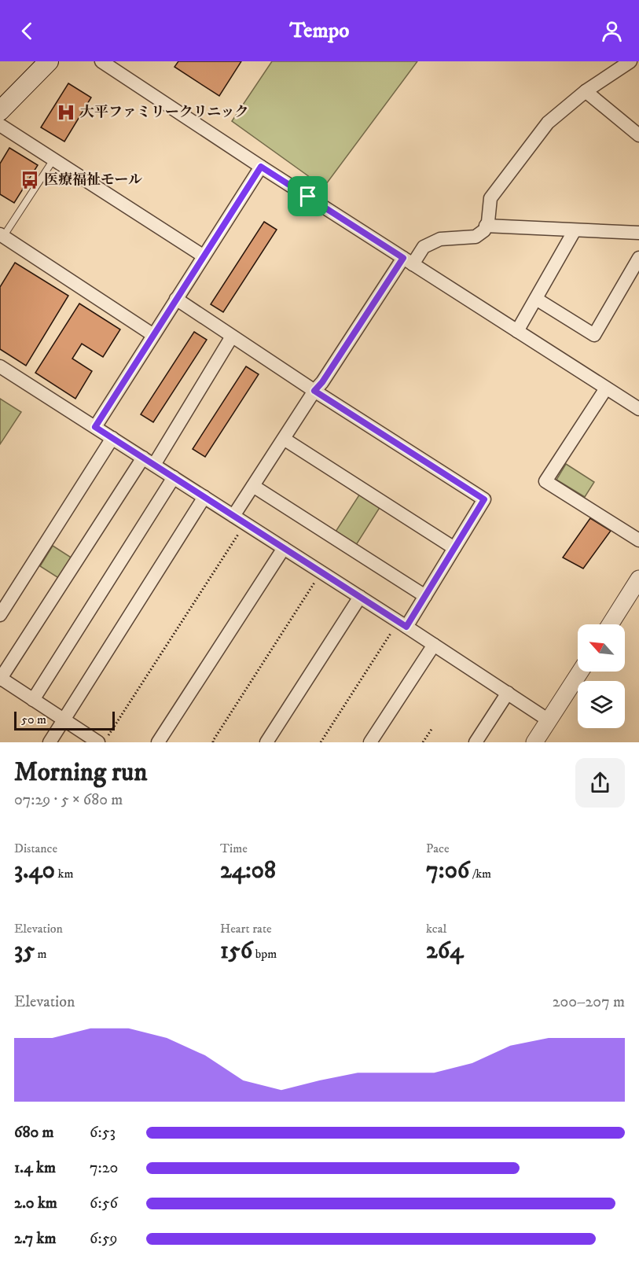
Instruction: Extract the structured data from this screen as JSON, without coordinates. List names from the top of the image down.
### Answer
{
  "places": {
    "hospital": ["大平ファミリークリニック"],
    "bus stop": ["医療福祉モール"]
  },
  "scale_bar": "50 m",
  "north": "top left",
  "page": {
    "header": "Tempo",
    "scale": "50 m",
    "heading": ["Morning run", "07:29 · 5 × 680 m"],
    "stats": [
      ["Distance", "3.40 km"],
      ["Time", "24:08"],
      ["Pace", "7:06 /km"],
      ["Elevation", "35 m"],
      ["Heart rate", "156 bpm"],
      ["kcal", "264"]
    ],
    "chart": ["Elevation", "200–207 m"],
    "list": [
      {
        "name": "680 m",
        "note": "6:53"
      },
      {
        "name": "1.4 km",
        "note": "7:20"
      },
      {
        "name": "2.0 km",
        "note": "6:56"
      },
      {
        "name": "2.7 km",
        "note": "6:59"
      }
    ]
  }
}
